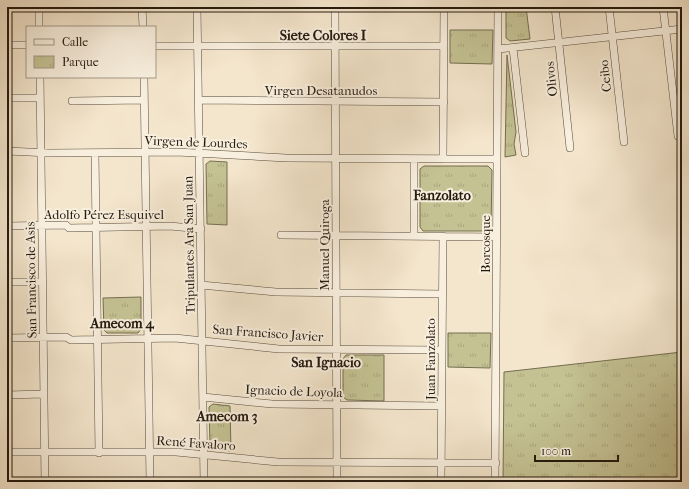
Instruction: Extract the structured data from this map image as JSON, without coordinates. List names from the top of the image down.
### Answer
{
  "streets": {
    "street": [
      "Ceibo",
      "Olivos",
      "Virgen Desatanudos",
      "Virgen de Lourdes",
      "Adolfo Pérez Esquivel",
      "Borcosque",
      "Tripulantes Ara San Juan",
      "Manuel Quiroga",
      "San Francisco de Asis",
      "San Francisco Javier",
      "Juan Fanzolato",
      "Ignacio de Loyola",
      "René Favaloro"
    ]
  },
  "crossings": [
    ["Virgen Desatanudos", "Tripulantes Ara San Juan"],
    ["Virgen Desatanudos", "Manuel Quiroga"],
    ["Virgen de Lourdes", "Borcosque"],
    ["Virgen de Lourdes", "Tripulantes Ara San Juan"],
    ["Virgen de Lourdes", "Manuel Quiroga"],
    ["Virgen de Lourdes", "San Francisco de Asis"],
    ["Adolfo Pérez Esquivel", "Tripulantes Ara San Juan"],
    ["Adolfo Pérez Esquivel", "San Francisco de Asis"],
    ["Borcosque", "René Favaloro"],
    ["Tripulantes Ara San Juan", "San Francisco Javier"],
    ["Tripulantes Ara San Juan", "Ignacio de Loyola"],
    ["Tripulantes Ara San Juan", "René Favaloro"],
    ["Manuel Quiroga", "San Francisco Javier"],
    ["Manuel Quiroga", "Ignacio de Loyola"],
    ["Manuel Quiroga", "René Favaloro"],
    ["San Francisco de Asis", "San Francisco Javier"],
    ["San Francisco de Asis", "René Favaloro"],
    ["San Francisco Javier", "Juan Fanzolato"],
    ["Juan Fanzolato", "Ignacio de Loyola"],
    ["Juan Fanzolato", "René Favaloro"]
  ],
  "districts": [
    "Siete Colores I",
    "Fanzolato",
    "Amecom 4",
    "San Ignacio",
    "Amecom 3"
  ],
  "legend": ["Calle", "Parque"],
  "scale_bar": "100 m"
}
